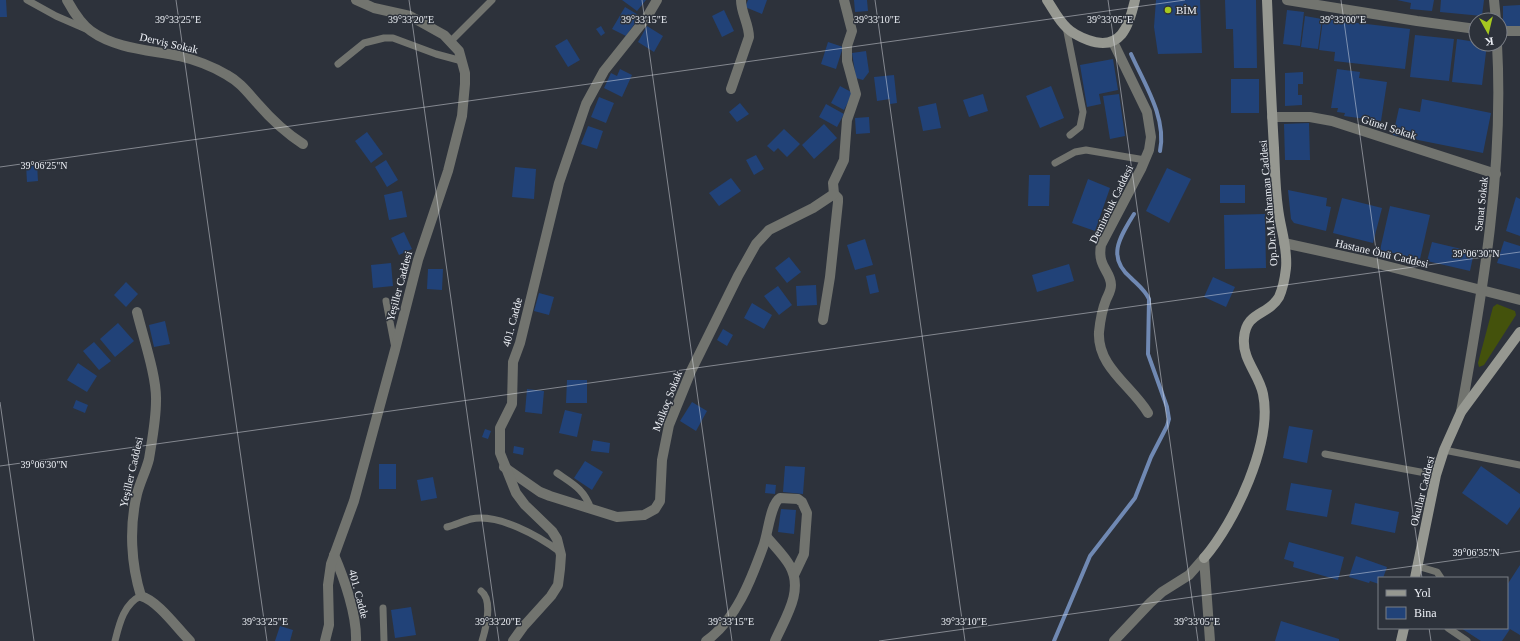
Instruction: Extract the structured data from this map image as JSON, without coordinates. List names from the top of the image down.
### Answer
{
  "streets": {
    "street": [
      "Derviş Sokak",
      "Günel Sokak",
      "Op.Dr.M.Kahraman Caddesi",
      "Demiroluk Caddesi",
      "Sanat Sokak",
      "Hastane Önü Caddesi",
      "Yeşiller Caddesi",
      "401. Cadde",
      "Malkoç Sokak",
      "Okullar Caddesi"
    ]
  },
  "crossings": [
    ["Günel Sokak", "Op.Dr.M.Kahraman Caddesi"],
    ["Günel Sokak", "Sanat Sokak"],
    ["Op.Dr.M.Kahraman Caddesi", "Hastane Önü Caddesi"],
    ["Sanat Sokak", "Hastane Önü Caddesi"],
    ["Sanat Sokak", "Okullar Caddesi"],
    ["Yeşiller Caddesi", "401. Cadde"],
    ["401. Cadde", "Malkoç Sokak"]
  ],
  "places": ["BİM"],
  "legend": ["Yol", "Bina"],
  "north": "bottom",
  "coordinates": [
    "39°33'25\"E",
    "39°33'20\"E",
    "39°33'15\"E",
    "39°33'10\"E",
    "39°33'05\"E",
    "39°33'00\"E",
    "39°06'25\"N",
    "39°06'30\"N",
    "39°06'35\"N"
  ]
}
